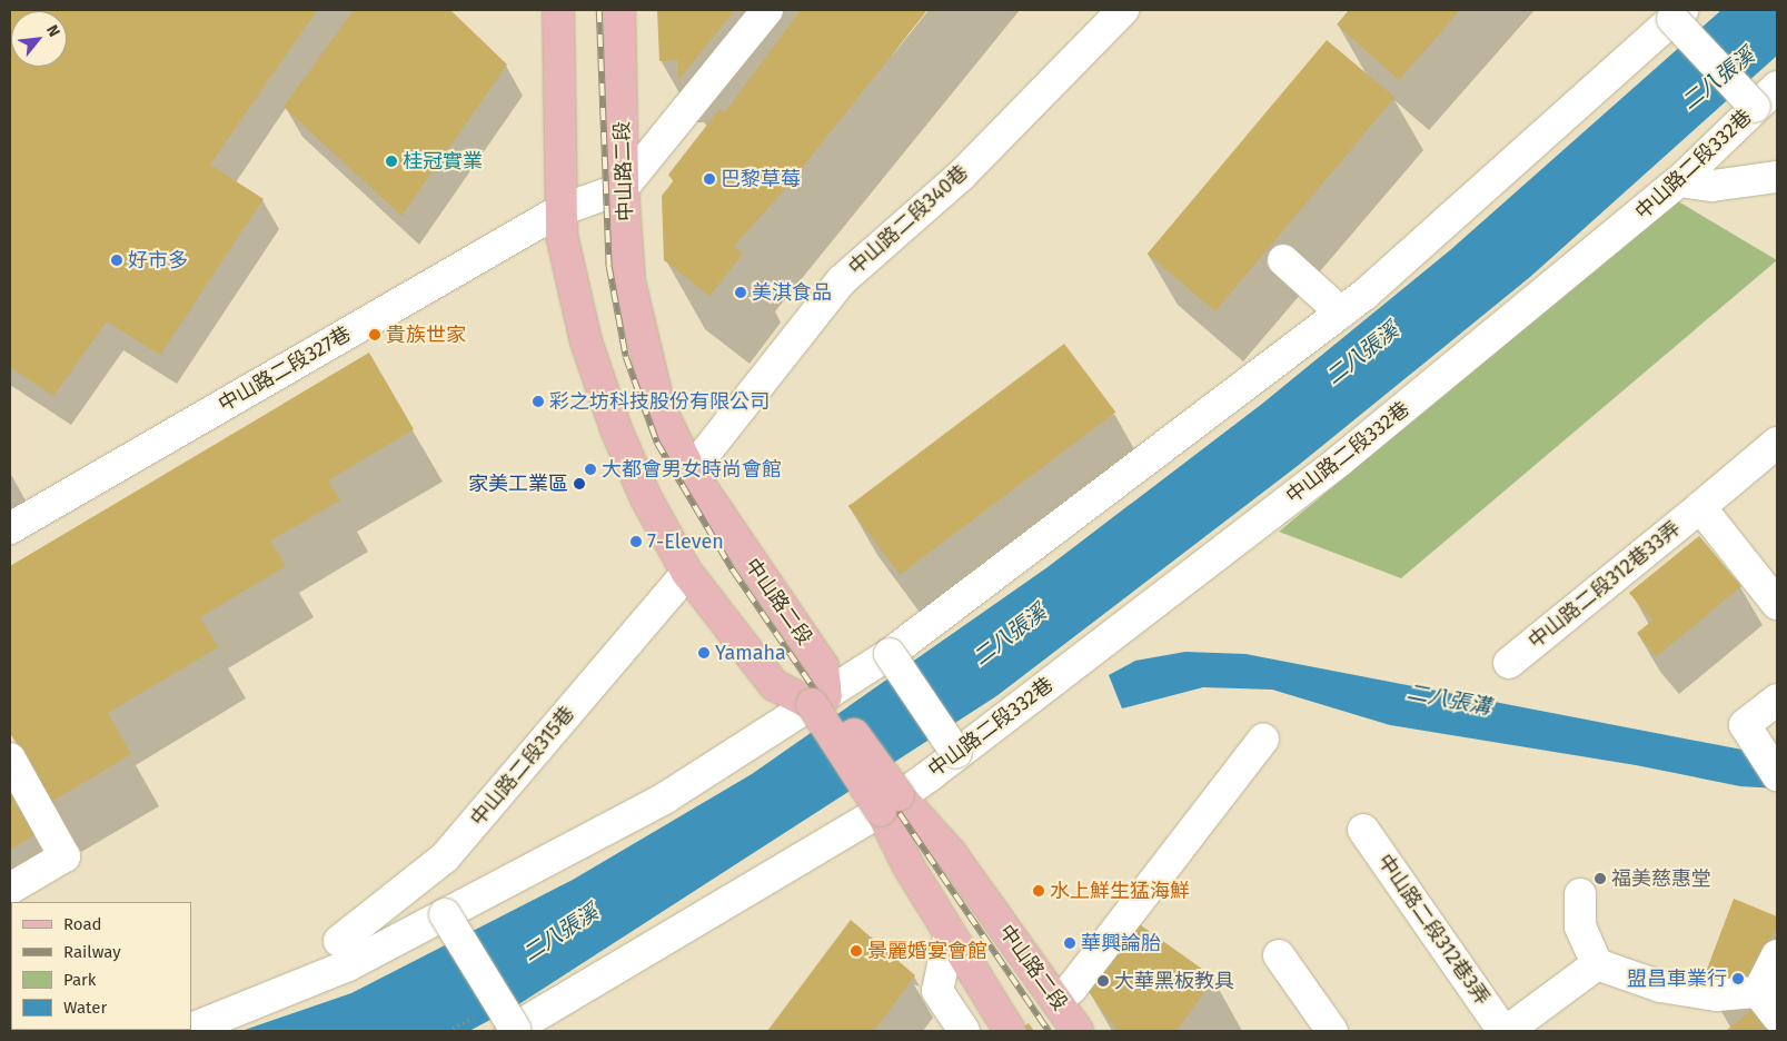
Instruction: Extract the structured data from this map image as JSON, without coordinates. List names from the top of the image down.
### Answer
{
  "streets": {
    "main road": ["中山路二段"],
    "street": [
      "中山路二段332巷",
      "中山路二段340巷",
      "中山路二段327巷",
      "中山路二段312巷33弄",
      "中山路二段315巷",
      "中山路二段312巷3弄"
    ]
  },
  "crossings": [
    ["中山路二段332巷", "中山路二段"],
    ["中山路二段", "中山路二段340巷"],
    ["中山路二段", "中山路二段327巷"]
  ],
  "water": ["二八張溪", "二八張溝"],
  "places": [
    "桂冠實業",
    "巴黎草莓",
    "好市多",
    "美淇食品",
    "貴族世家",
    "彩之坊科技股份有限公司",
    "大都會男女時尚會館",
    "家美工業區",
    "7-Eleven",
    "Yamaha",
    "福美慈惠堂",
    "水上鮮生猛海鮮",
    "華興論胎",
    "景麗婚宴會館",
    "盟昌車業行",
    "大華黑板教具"
  ],
  "legend": [
    "Road",
    "Railway",
    "Park",
    "Water"
  ],
  "north": "top right"
}
